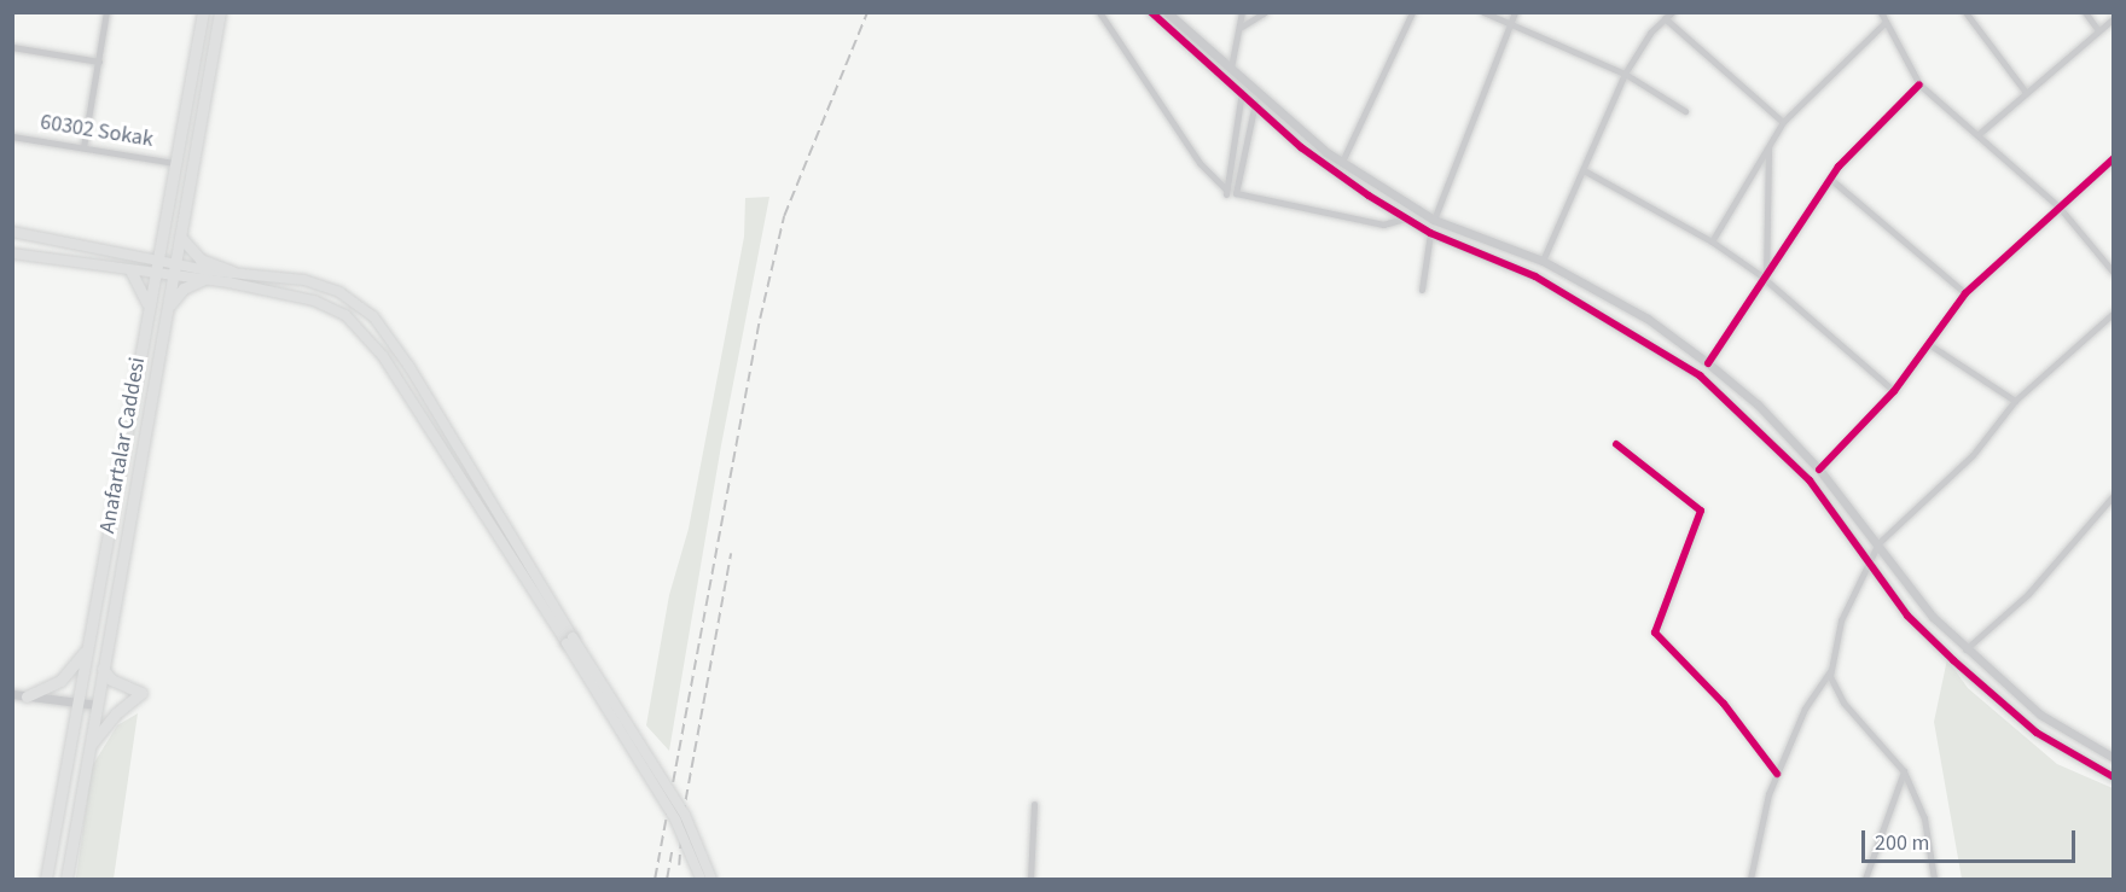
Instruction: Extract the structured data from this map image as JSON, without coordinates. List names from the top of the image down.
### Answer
{
  "streets": {
    "main road": ["Anafartalar Caddesi"],
    "street": ["60302 Sokak"]
  },
  "crossings": [
    ["60302 Sokak", "Anafartalar Caddesi"]
  ],
  "scale_bar": "200 m"
}
